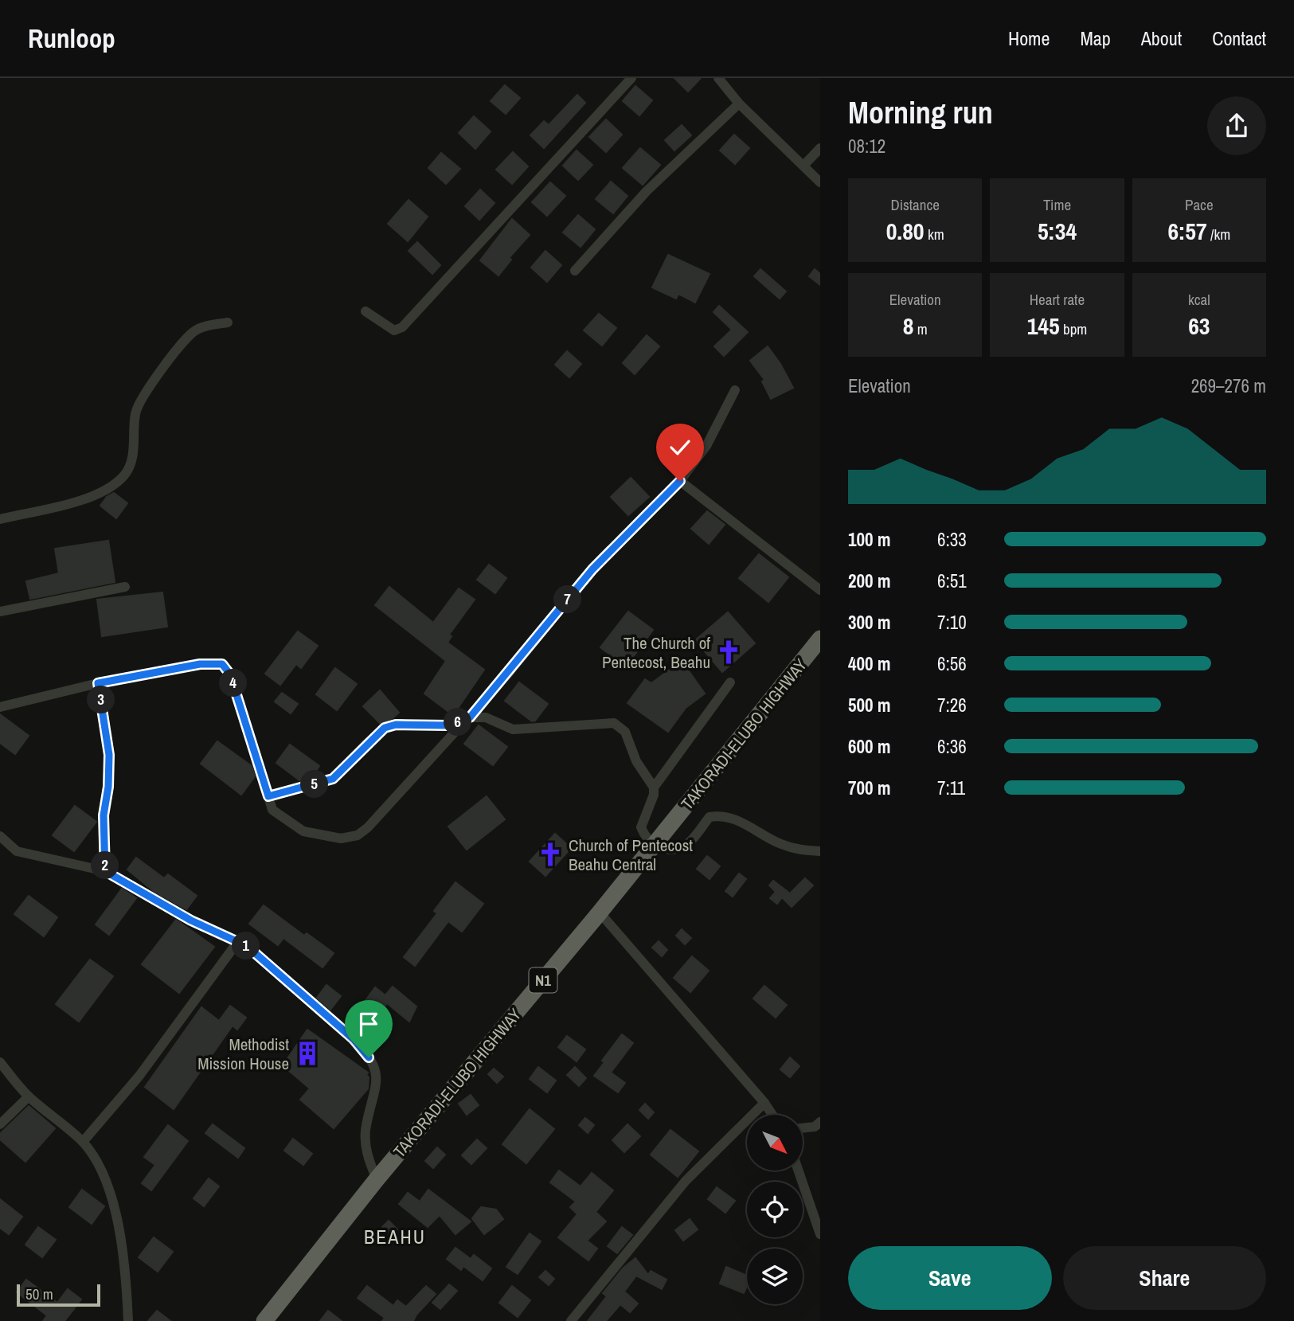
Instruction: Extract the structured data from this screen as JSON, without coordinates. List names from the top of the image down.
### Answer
{
  "streets": {
    "highway": ["TAKORADI-ELUBO HIGHWAY", "N1"]
  },
  "districts": ["BEAHU"],
  "places": {
    "church": ["The Church of Pentecost, Beahu", "Church of Pentecost Beahu Central"],
    "building": ["Methodist Mission House"]
  },
  "scale_bar": "50 m",
  "north": "bottom right",
  "page": {
    "header": "Runloop",
    "nav": [
      "Home",
      "Map",
      "About",
      "Contact"
    ],
    "heading": ["Morning run", "08:12"],
    "stats": [
      ["Distance", "0.80 km"],
      ["Time", "5:34"],
      ["Pace", "6:57 /km"],
      ["Elevation", "8 m"],
      ["Heart rate", "145 bpm"],
      ["kcal", "63"]
    ],
    "chart": ["Elevation", "269–276 m"],
    "list": [
      {
        "name": "100 m",
        "note": "6:33"
      },
      {
        "name": "200 m",
        "note": "6:51"
      },
      {
        "name": "300 m",
        "note": "7:10"
      },
      {
        "name": "400 m",
        "note": "6:56"
      },
      {
        "name": "500 m",
        "note": "7:26"
      },
      {
        "name": "600 m",
        "note": "6:36"
      },
      {
        "name": "700 m",
        "note": "7:11"
      }
    ],
    "pins": [
      "7",
      "4",
      "3",
      "6",
      "5",
      "2",
      "1"
    ],
    "buttons": ["Save", "Share"],
    "scale": "50 m"
  }
}
